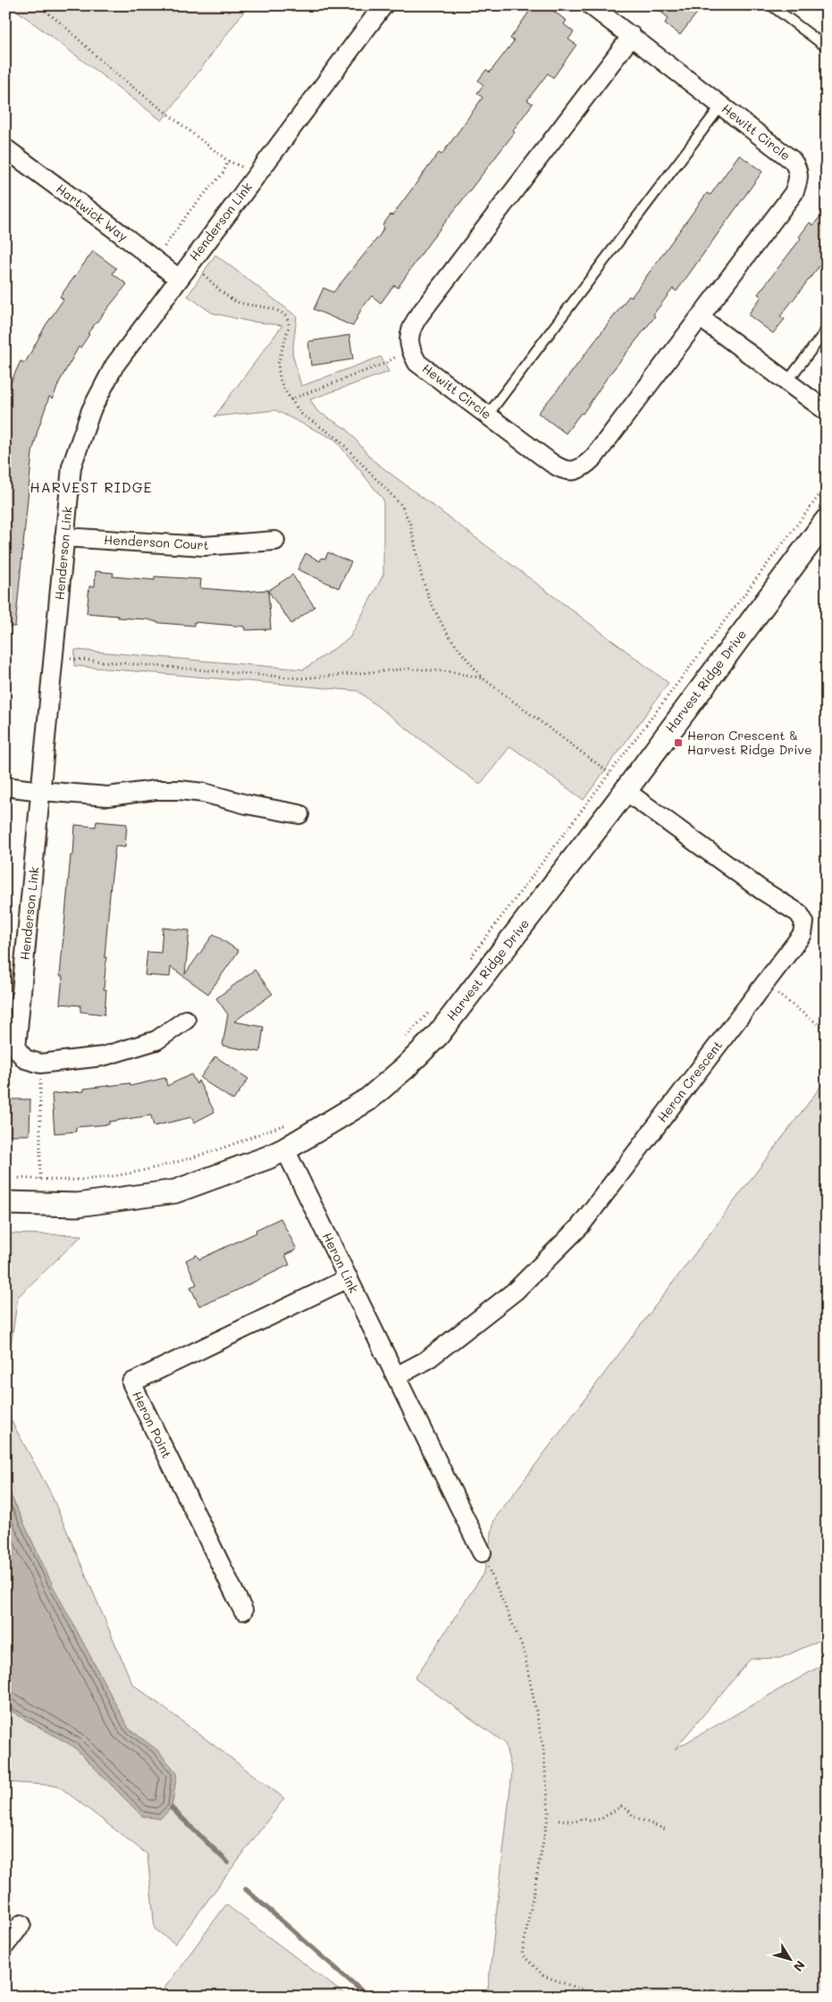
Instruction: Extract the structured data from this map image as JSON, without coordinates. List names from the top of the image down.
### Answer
{
  "streets": {
    "street": [
      "Hewitt Circle",
      "Hartwick Way",
      "Henderson Link",
      "Henderson Court",
      "Harvest Ridge Drive",
      "Heron Crescent",
      "Heron Link",
      "Heron Point"
    ]
  },
  "crossings": [
    ["Hartwick Way", "Henderson Link"],
    ["Henderson Link", "Henderson Court"],
    ["Harvest Ridge Drive", "Heron Crescent"],
    ["Harvest Ridge Drive", "Heron Link"],
    ["Heron Crescent", "Heron Link"],
    ["Heron Link", "Heron Point"]
  ],
  "districts": ["HARVEST RIDGE"],
  "places": {
    "transit": ["Heron Crescent & Harvest Ridge Drive"]
  },
  "north": "bottom right"
}
